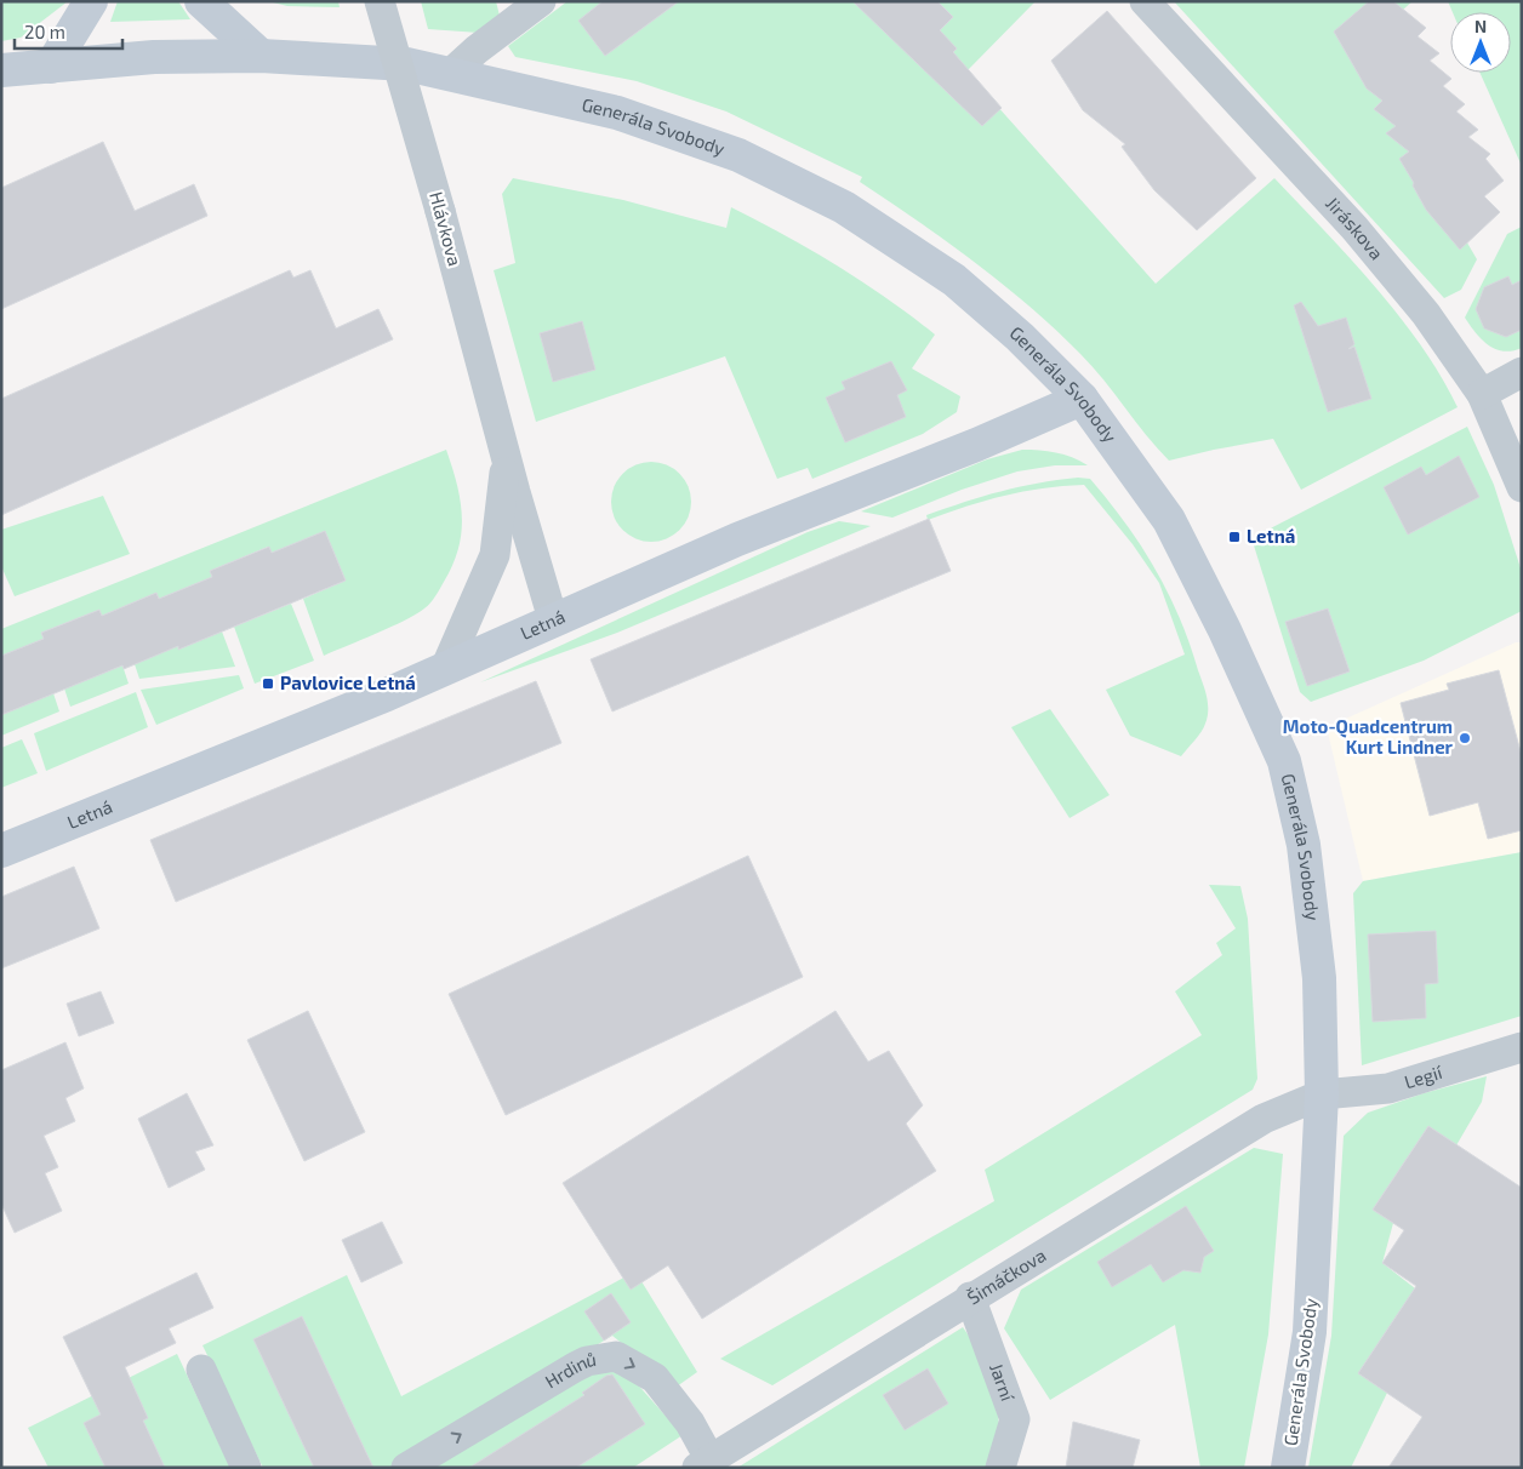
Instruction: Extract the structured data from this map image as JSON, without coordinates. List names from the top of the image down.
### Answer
{
  "streets": {
    "main road": ["Generála Svobody", "Letná"],
    "street": [
      "Hlávkova",
      "Jiráskova",
      "Legií",
      "Šimáčkova",
      "Hrdinů",
      "Jarní"
    ]
  },
  "crossings": [
    ["Generála Svobody", "Letná"],
    ["Generála Svobody", "Legií"],
    ["Generála Svobody", "Šimáčkova"],
    ["Hlávkova", "Letná"],
    ["Legií", "Šimáčkova"],
    ["Šimáčkova", "Hrdinů"],
    ["Šimáčkova", "Jarní"]
  ],
  "places": {
    "transit": ["Letná", "Pavlovice Letná"],
    "other": ["Moto-Quadcentrum Kurt Lindner"]
  },
  "scale_bar": "20 m",
  "north": "top"
}
